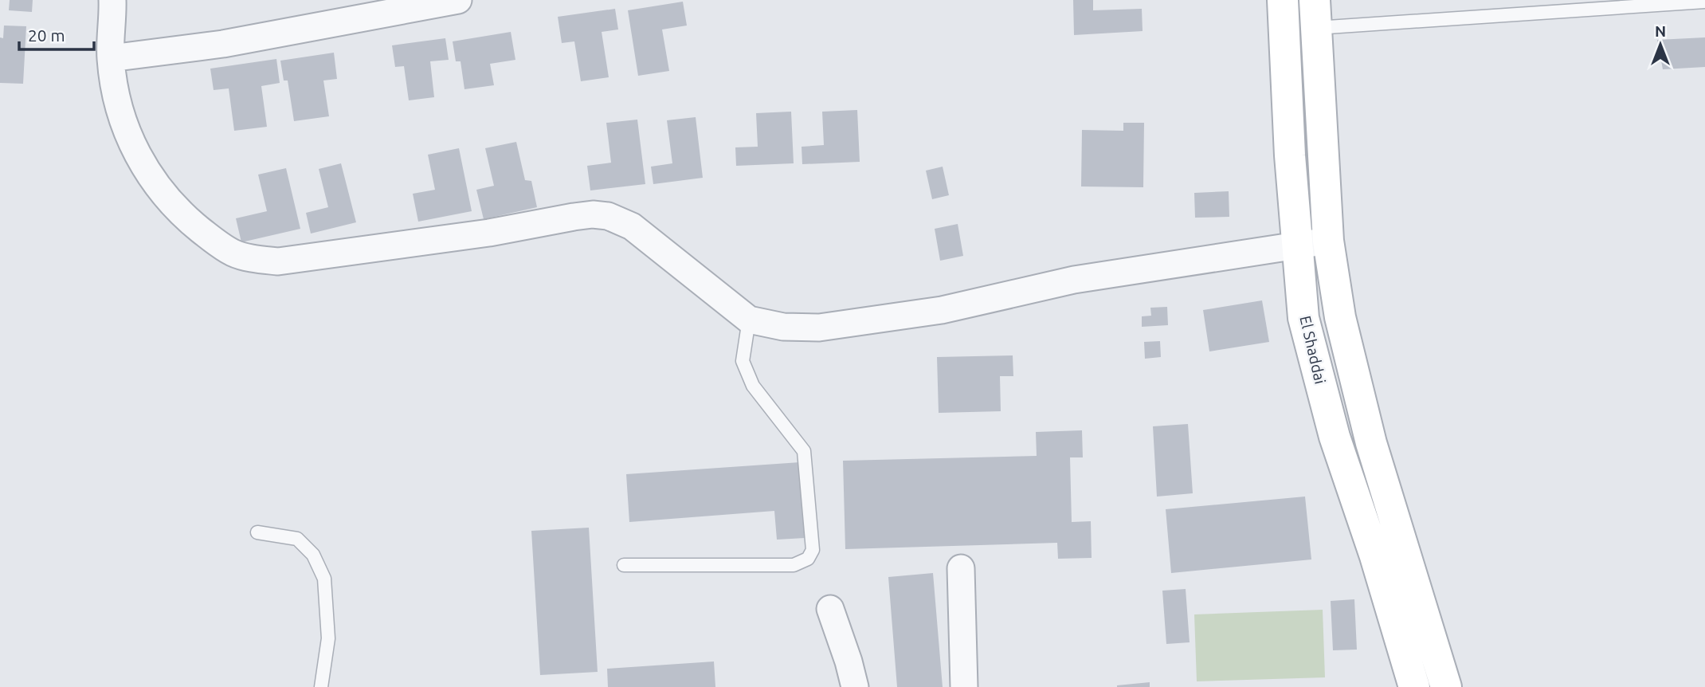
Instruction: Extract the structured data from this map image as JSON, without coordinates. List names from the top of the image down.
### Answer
{
  "streets": {
    "street": ["El Shaddai"]
  },
  "scale_bar": "20 m",
  "north": "top"
}
